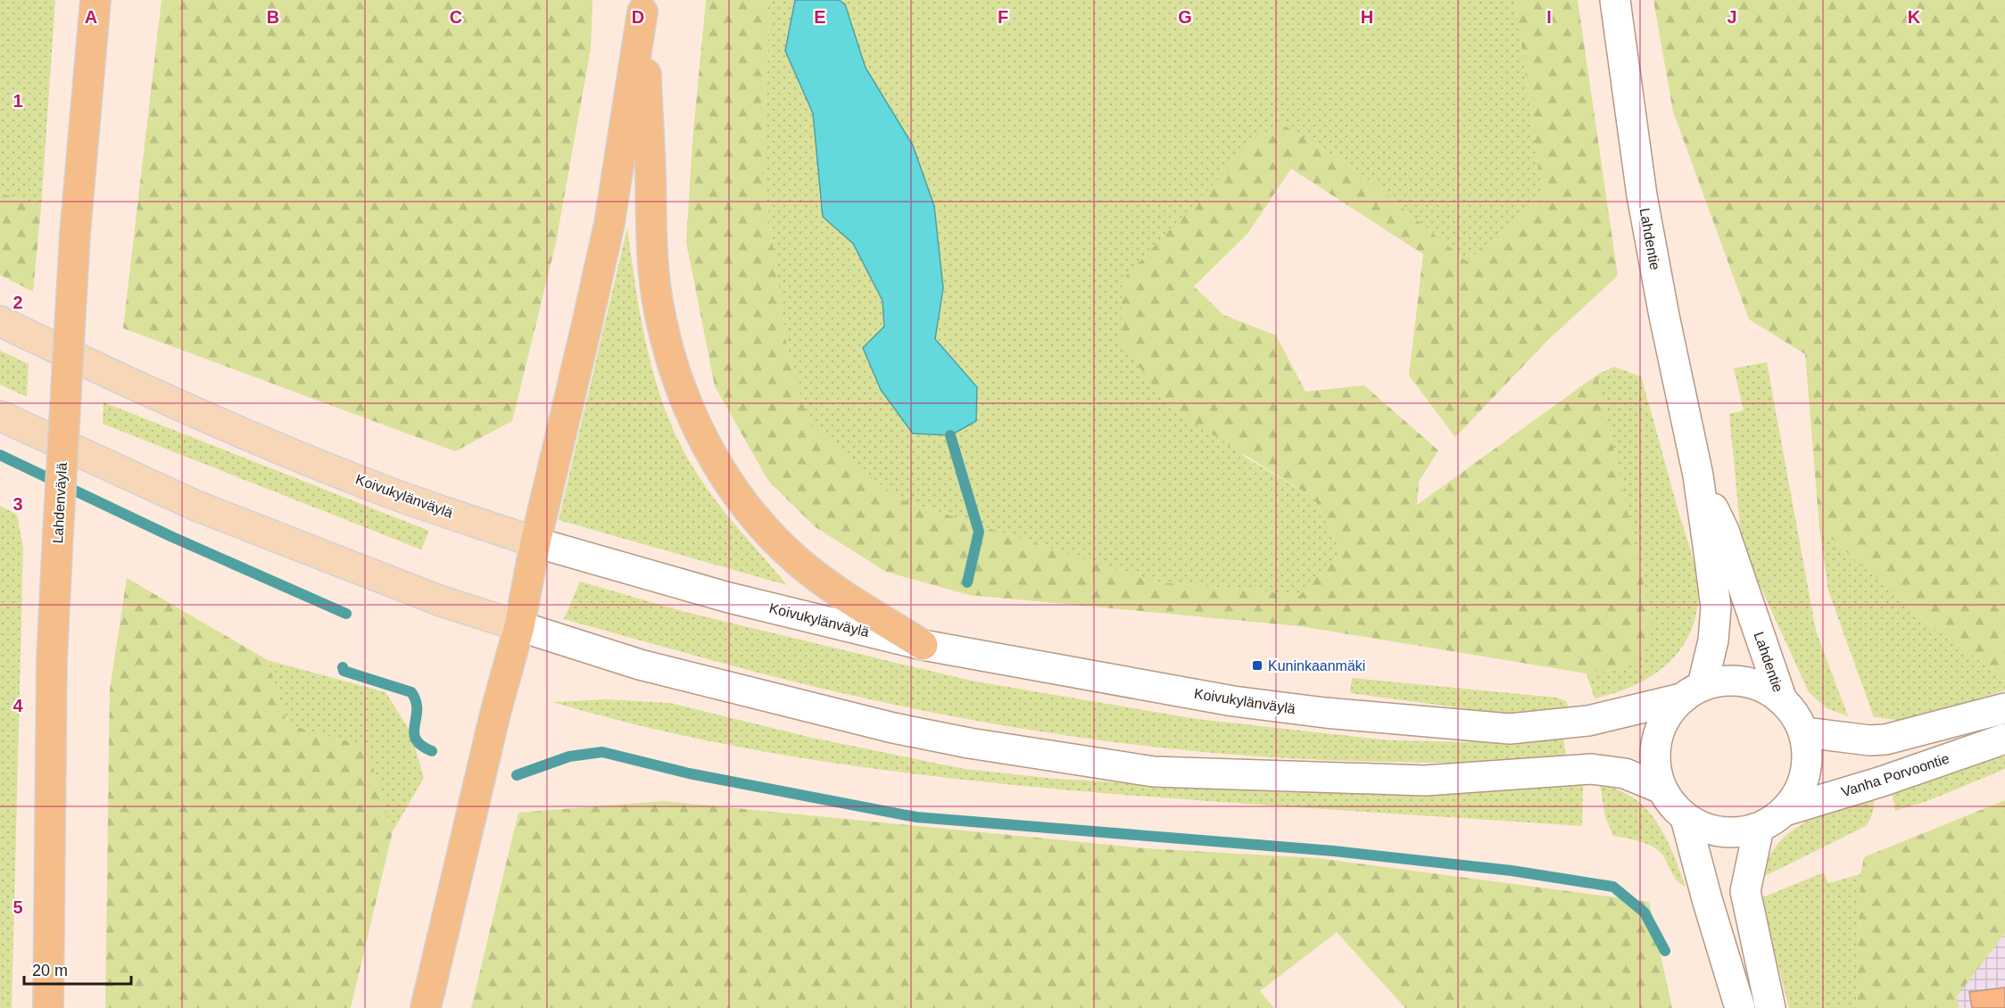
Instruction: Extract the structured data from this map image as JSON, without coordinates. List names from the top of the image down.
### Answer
{
  "streets": {
    "highway": ["Lahdenväylä"],
    "main road": ["Lahdentie", "Koivukylänväylä", "Vanha Porvoontie"]
  },
  "crossings": [
    ["Lahdentie", "Koivukylänväylä"],
    ["Lahdentie", "Vanha Porvoontie"],
    ["Koivukylänväylä", "Vanha Porvoontie"]
  ],
  "places": {
    "transit": ["Kuninkaanmäki"]
  },
  "scale_bar": "20 m",
  "grid": {
    "columns": [
      "A",
      "B",
      "C",
      "D",
      "E",
      "F",
      "G",
      "H",
      "I",
      "J",
      "K"
    ],
    "rows": [
      "1",
      "2",
      "3",
      "4",
      "5"
    ]
  }
}
